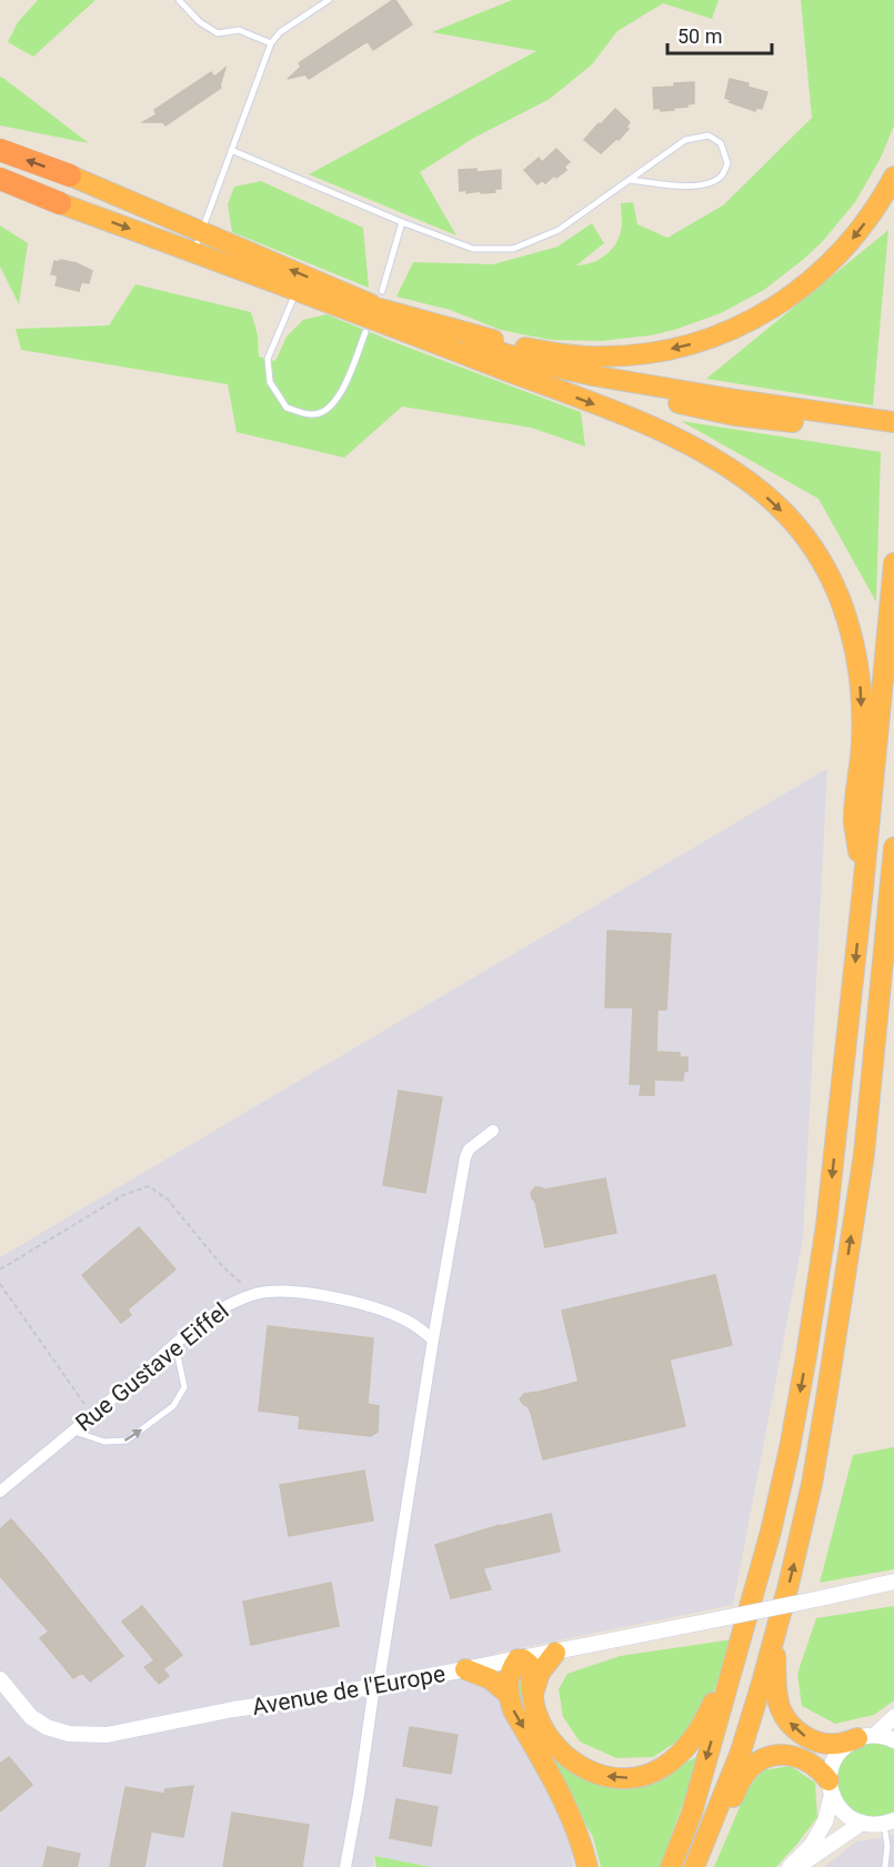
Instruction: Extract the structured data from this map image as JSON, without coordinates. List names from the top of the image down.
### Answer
{
  "streets": {
    "street": ["Rue Gustave Eiffel", "Avenue de l'Europe"]
  },
  "scale_bar": "50 m"
}
